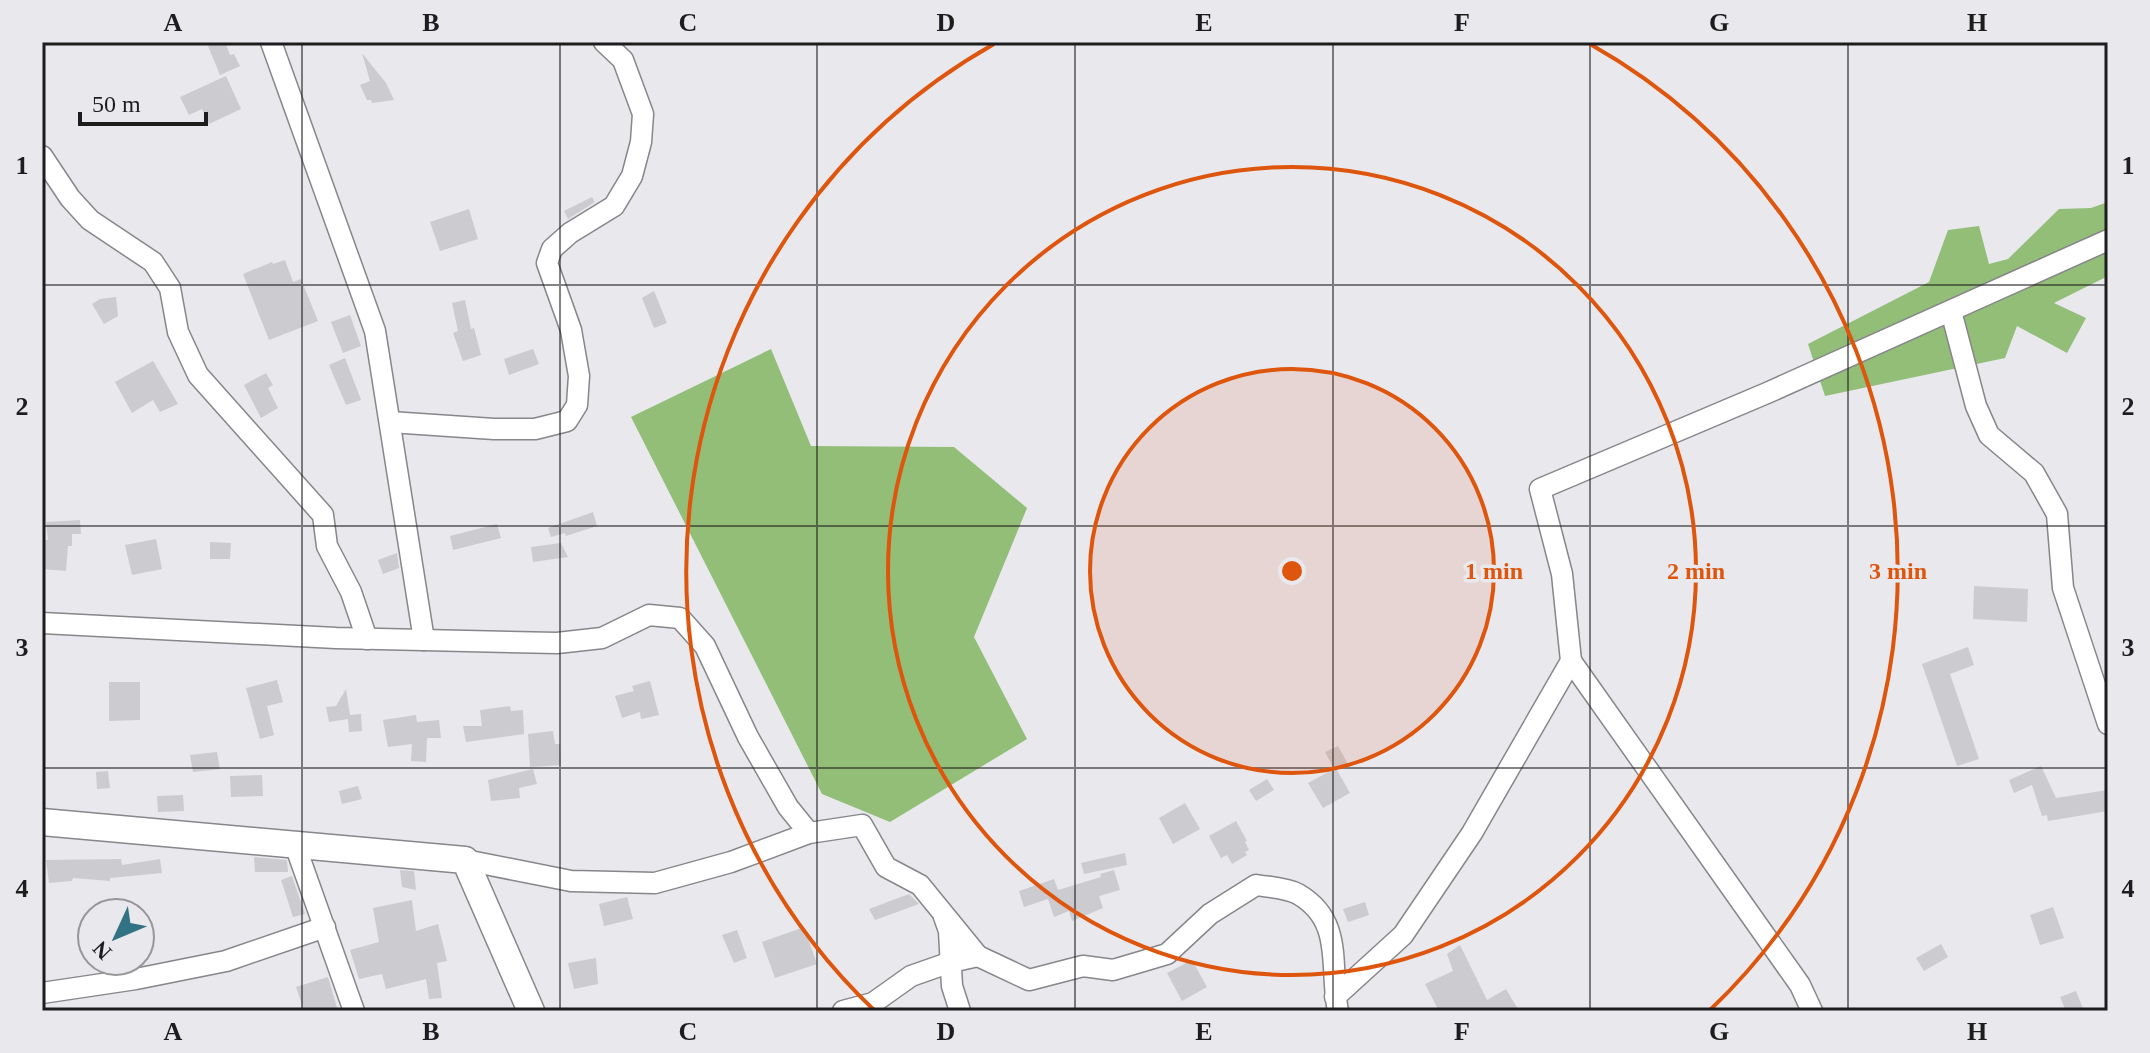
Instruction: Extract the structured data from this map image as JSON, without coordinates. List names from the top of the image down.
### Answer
{
  "scale_bar": "50 m",
  "north": "bottom left",
  "grid": {
    "columns": [
      "A",
      "B",
      "C",
      "D",
      "E",
      "F",
      "G",
      "H"
    ],
    "rows": [
      "1",
      "2",
      "3",
      "4"
    ]
  },
  "rings": ["1 min", "2 min", "3 min"]
}
